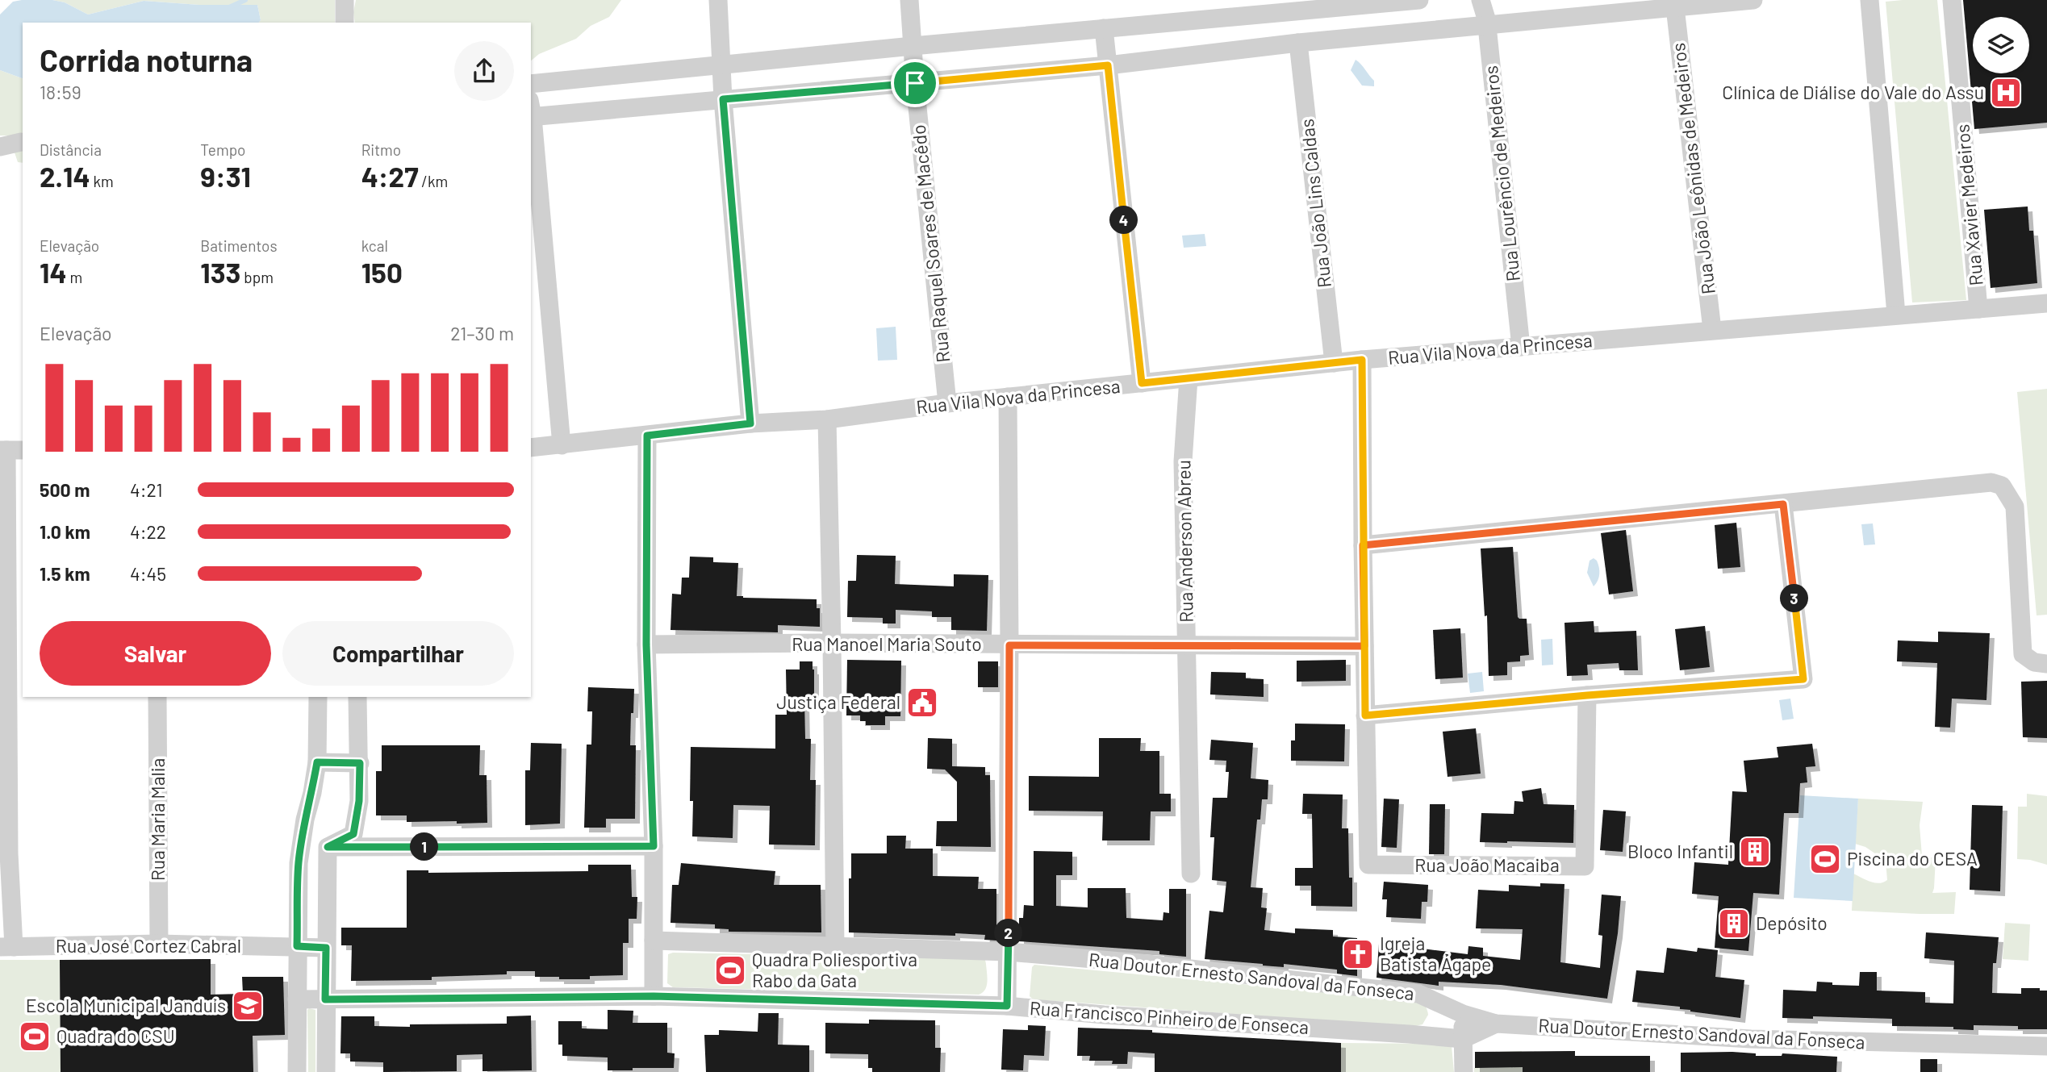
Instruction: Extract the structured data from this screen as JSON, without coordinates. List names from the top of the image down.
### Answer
{
  "streets": {
    "street": [
      "Rua João Leônidas de Medeiros",
      "Rua Lourêncio de Medeiros",
      "Rua João Lins Caldas",
      "Rua Xavier Medeiros",
      "Rua Raquel Soares de Macêdo",
      "Rua Vila Nova da Princesa",
      "Rua Anderson Abreu",
      "Rua Manoel Maria Souto",
      "Rua Maria Malia",
      "Rua João Macaiba",
      "Rua José Cortez Cabral",
      "Rua Doutor Ernesto Sandoval da Fonseca",
      "Rua Francisco Pinheiro de Fonseca"
    ]
  },
  "crossings": [
    ["Rua João Leônidas de Medeiros", "Rua Vila Nova da Princesa"],
    ["Rua Lourêncio de Medeiros", "Rua Vila Nova da Princesa"],
    ["Rua João Lins Caldas", "Rua Vila Nova da Princesa"],
    ["Rua Xavier Medeiros", "Rua Vila Nova da Princesa"],
    ["Rua Raquel Soares de Macêdo", "Rua Vila Nova da Princesa"],
    ["Rua Vila Nova da Princesa", "Rua Anderson Abreu"],
    ["Rua Anderson Abreu", "Rua Manoel Maria Souto"],
    ["Rua Maria Malia", "Rua José Cortez Cabral"],
    ["Rua Doutor Ernesto Sandoval da Fonseca", "Rua Francisco Pinheiro de Fonseca"]
  ],
  "places": {
    "hospital": ["Clínica de Diálise do Vale do Assu"],
    "public building": ["Justiça Federal"],
    "building": ["Bloco Infantil", "Depósito"],
    "sports": ["Piscina do CESA", "Quadra Poliesportiva Rabo da Gata", "Quadra do CSU"],
    "church": ["Igreja Batista Ágape"],
    "school or university": ["Escola Municipal Janduís"]
  },
  "page": {
    "heading": ["Corrida noturna", "18:59"],
    "stats": [
      ["Distância", "2.14 km"],
      ["Tempo", "9:31"],
      ["Ritmo", "4:27 /km"],
      ["Elevação", "14 m"],
      ["Batimentos", "133 bpm"],
      ["kcal", "150"]
    ],
    "pins": [
      "4",
      "3",
      "1",
      "2"
    ],
    "chart": ["Elevação", "21–30 m"],
    "list": [
      {
        "name": "500 m",
        "note": "4:21"
      },
      {
        "name": "1.0 km",
        "note": "4:22"
      },
      {
        "name": "1.5 km",
        "note": "4:45"
      }
    ],
    "buttons": ["Salvar", "Compartilhar"]
  }
}
